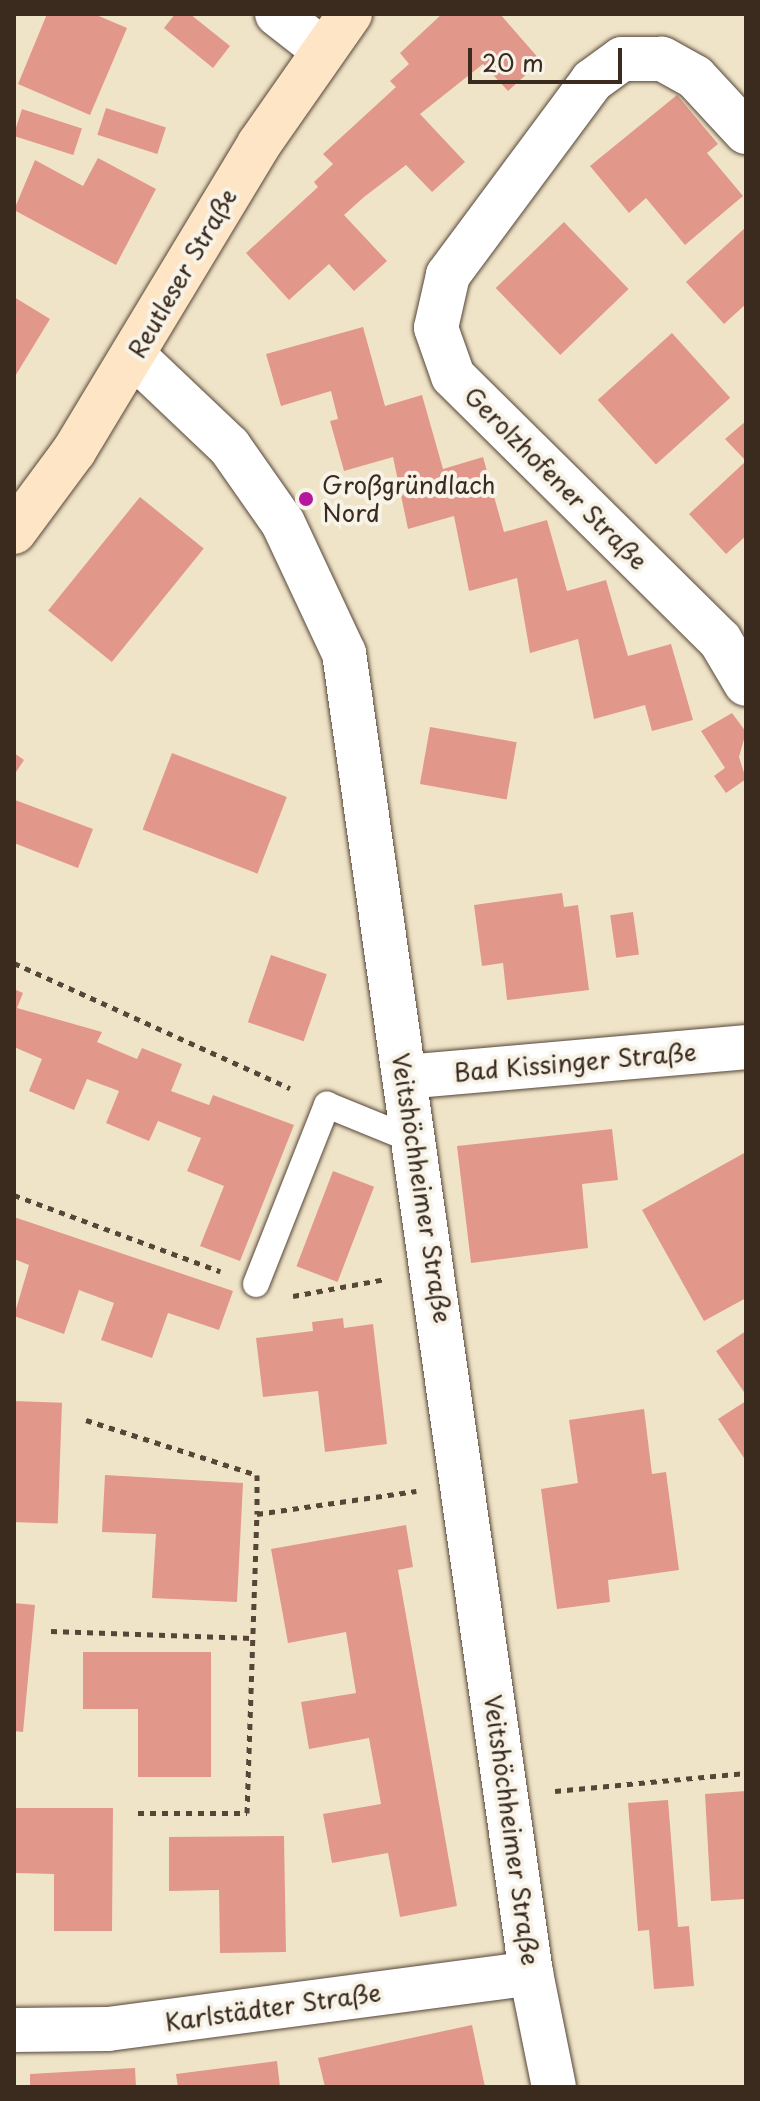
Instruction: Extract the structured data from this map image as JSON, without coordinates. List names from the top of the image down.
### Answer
{
  "streets": {
    "street": [
      "Reutleser Straße",
      "Gerolzhofener Straße",
      "Bad Kissinger Straße",
      "Veitshöchheimer Straße",
      "Karlstädter Straße"
    ]
  },
  "crossings": [
    ["Reutleser Straße", "Veitshöchheimer Straße"],
    ["Bad Kissinger Straße", "Veitshöchheimer Straße"],
    ["Veitshöchheimer Straße", "Karlstädter Straße"]
  ],
  "places": ["Großgründlach Nord"],
  "scale_bar": "20 m"
}
